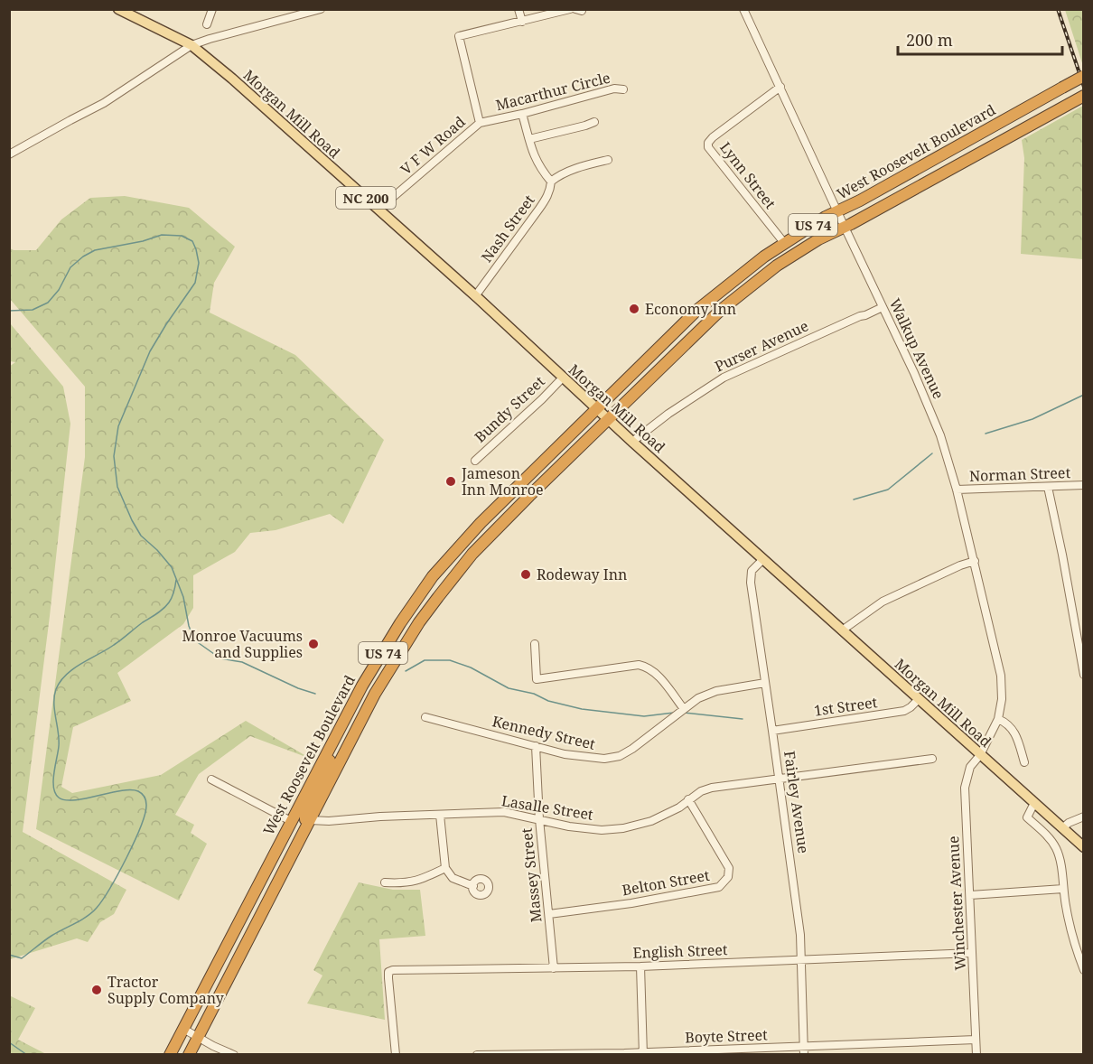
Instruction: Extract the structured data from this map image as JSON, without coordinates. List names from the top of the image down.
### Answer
{
  "streets": {
    "highway": ["West Roosevelt Boulevard", "US 74"],
    "main road": ["Morgan Mill Road", "NC 200"],
    "street": [
      "Macarthur Circle",
      "V F W Road",
      "Lynn Street",
      "Nash Street",
      "Purser Avenue",
      "Walkup Avenue",
      "Bundy Street",
      "Norman Street",
      "1st Street",
      "Kennedy Street",
      "Fairley Avenue",
      "Lasalle Street",
      "Massey Street",
      "Belton Street",
      "Winchester Avenue",
      "English Street",
      "Boyte Street"
    ]
  },
  "crossings": [
    ["Macarthur Circle", "V F W Road"],
    ["Morgan Mill Road", "V F W Road"],
    ["Morgan Mill Road", "West Roosevelt Boulevard"],
    ["Morgan Mill Road", "Nash Street"],
    ["Morgan Mill Road", "Purser Avenue"],
    ["Morgan Mill Road", "Walkup Avenue"],
    ["Morgan Mill Road", "Bundy Street"],
    ["Morgan Mill Road", "1st Street"],
    ["Morgan Mill Road", "Fairley Avenue"],
    ["Morgan Mill Road", "Winchester Avenue"],
    ["West Roosevelt Boulevard", "Lynn Street"],
    ["West Roosevelt Boulevard", "Walkup Avenue"],
    ["West Roosevelt Boulevard", "Lasalle Street"],
    ["Lynn Street", "Walkup Avenue"],
    ["Purser Avenue", "Walkup Avenue"],
    ["Walkup Avenue", "Norman Street"],
    ["Walkup Avenue", "Winchester Avenue"],
    ["1st Street", "Fairley Avenue"],
    ["Kennedy Street", "Fairley Avenue"],
    ["Kennedy Street", "Massey Street"],
    ["Fairley Avenue", "Lasalle Street"],
    ["Fairley Avenue", "English Street"],
    ["Fairley Avenue", "Boyte Street"],
    ["Lasalle Street", "Massey Street"],
    ["Lasalle Street", "Belton Street"],
    ["Massey Street", "Belton Street"],
    ["Massey Street", "English Street"],
    ["Winchester Avenue", "English Street"],
    ["Winchester Avenue", "Boyte Street"]
  ],
  "places": [
    "Economy Inn",
    "Jameson Inn Monroe",
    "Rodeway Inn",
    "Monroe Vacuums and Supplies",
    "Tractor Supply Company"
  ],
  "scale_bar": "200 m"
}
